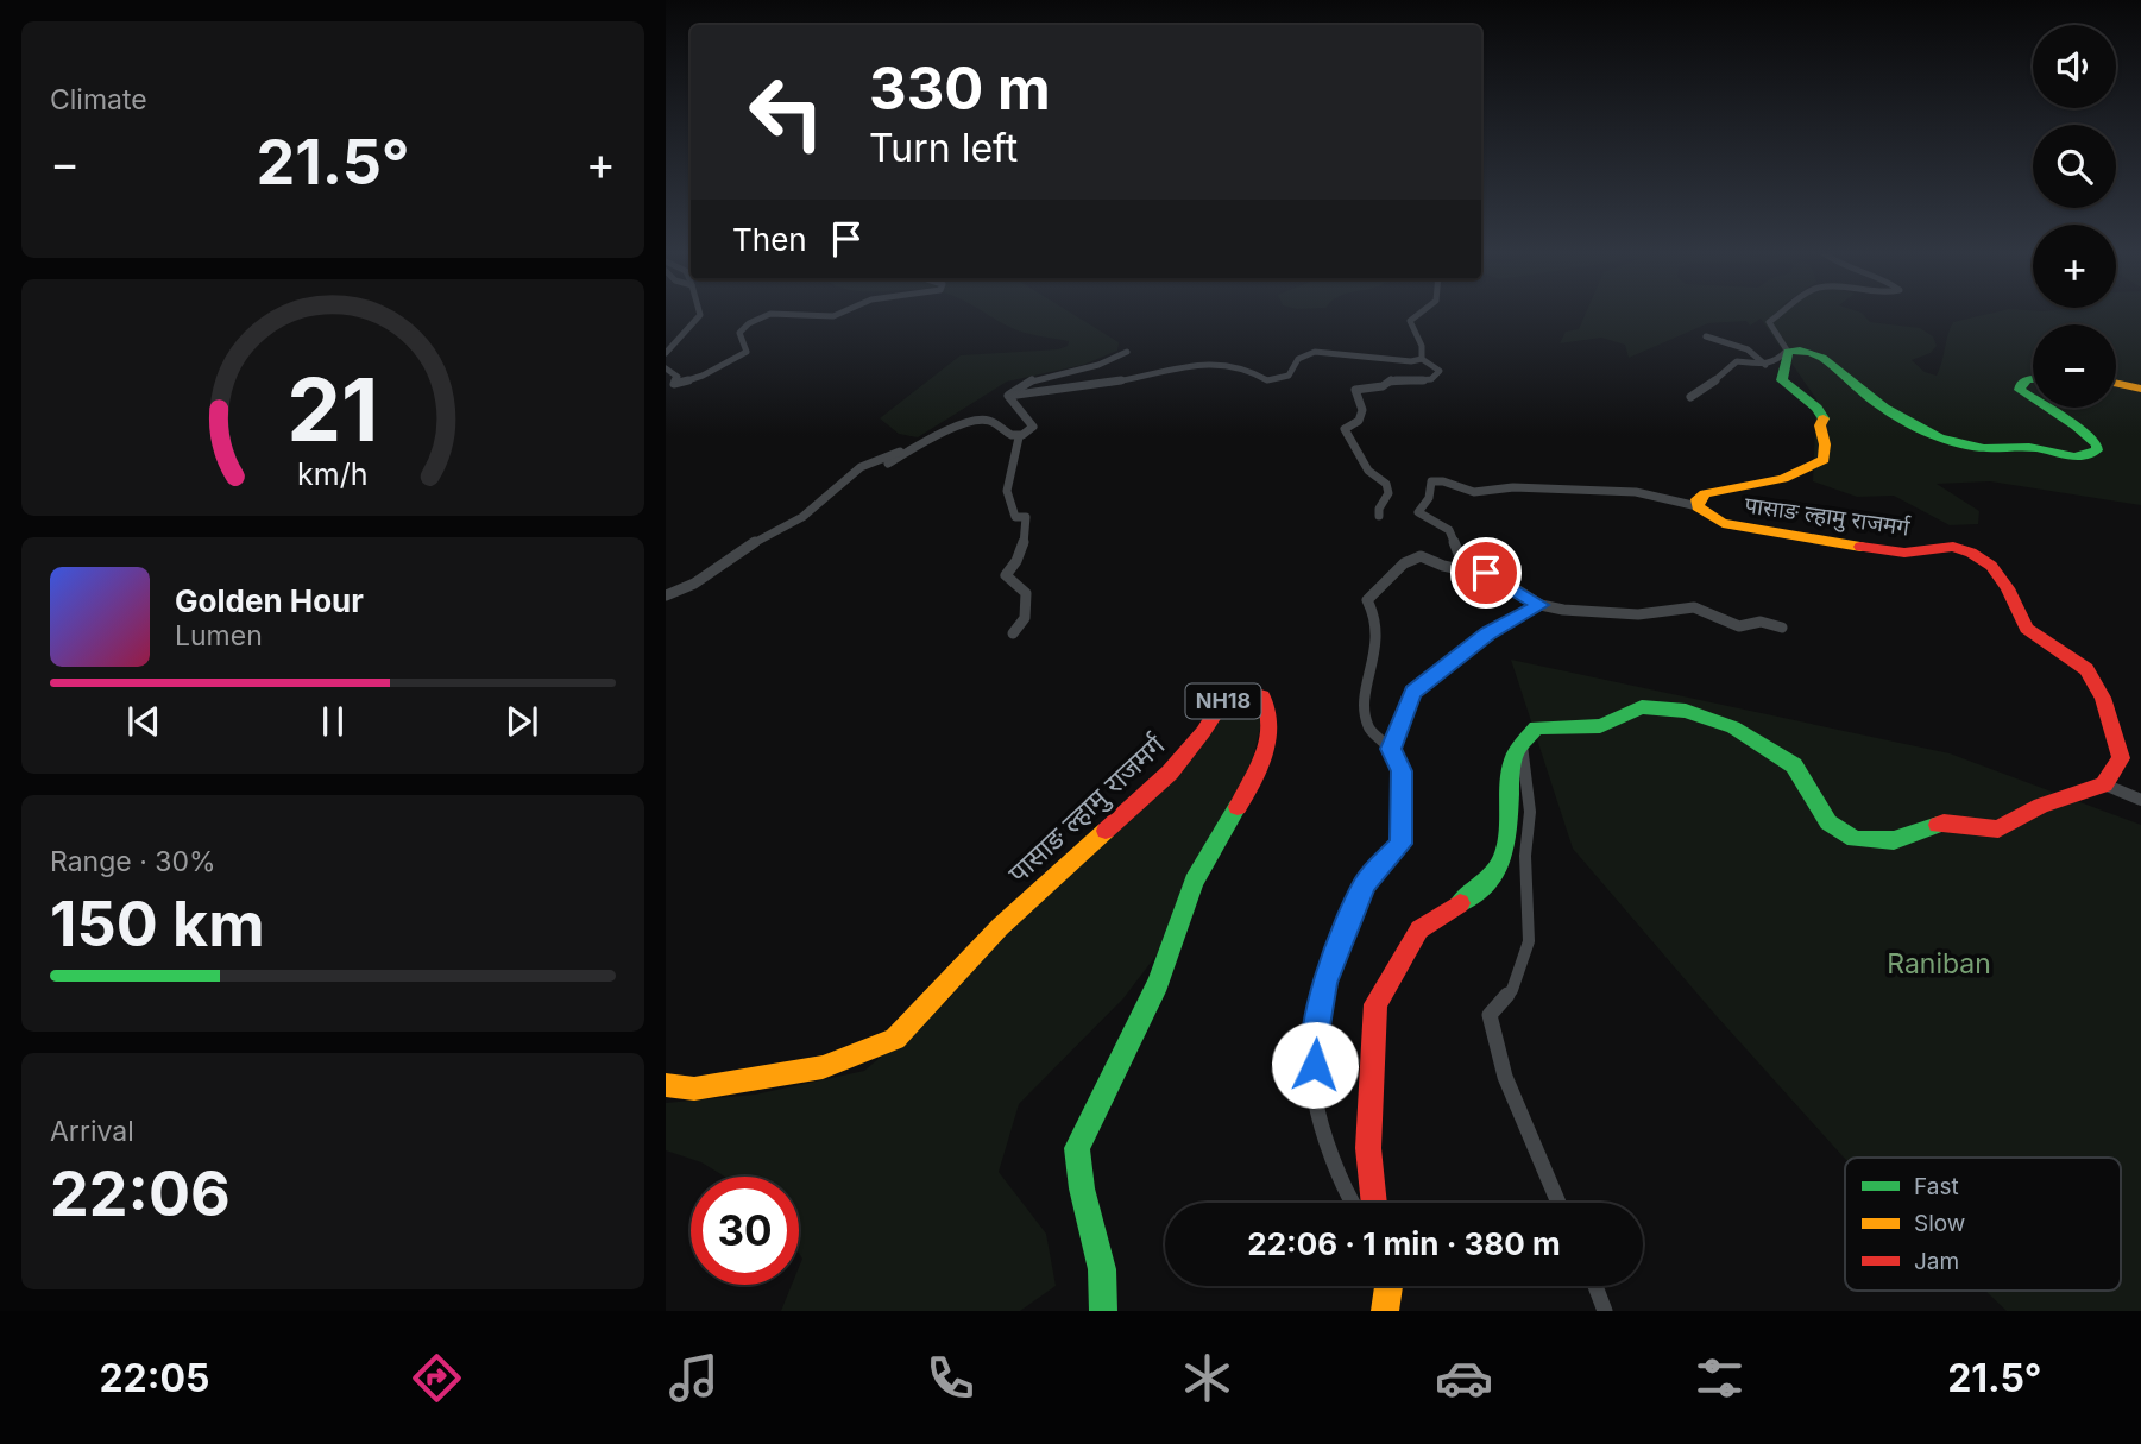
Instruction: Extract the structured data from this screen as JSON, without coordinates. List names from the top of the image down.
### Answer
{
  "streets": {
    "main road": ["पासाङ ल्हामु राजमर्ग", "NH18"]
  },
  "parks": ["Raniban"],
  "legend": ["Fast", "Slow", "Jam"],
  "page": {
    "tile": [
      "Climate",
      ["Range · 30%", "150 km"],
      ["Arrival", "22:06"]
    ],
    "map_buttons": ["+", "−"],
    "turn": ["330 m", "Turn left"],
    "heat": ["−", "21.5°", "+"],
    "then": "Then",
    "song": ["Golden Hour", "Lumen"],
    "limit": "30",
    "trip": "22:06 · 1 min · 380 m",
    "tabs": ["22:05", "21.5°"],
    "gauge": ["21", "km/h"]
  }
}
